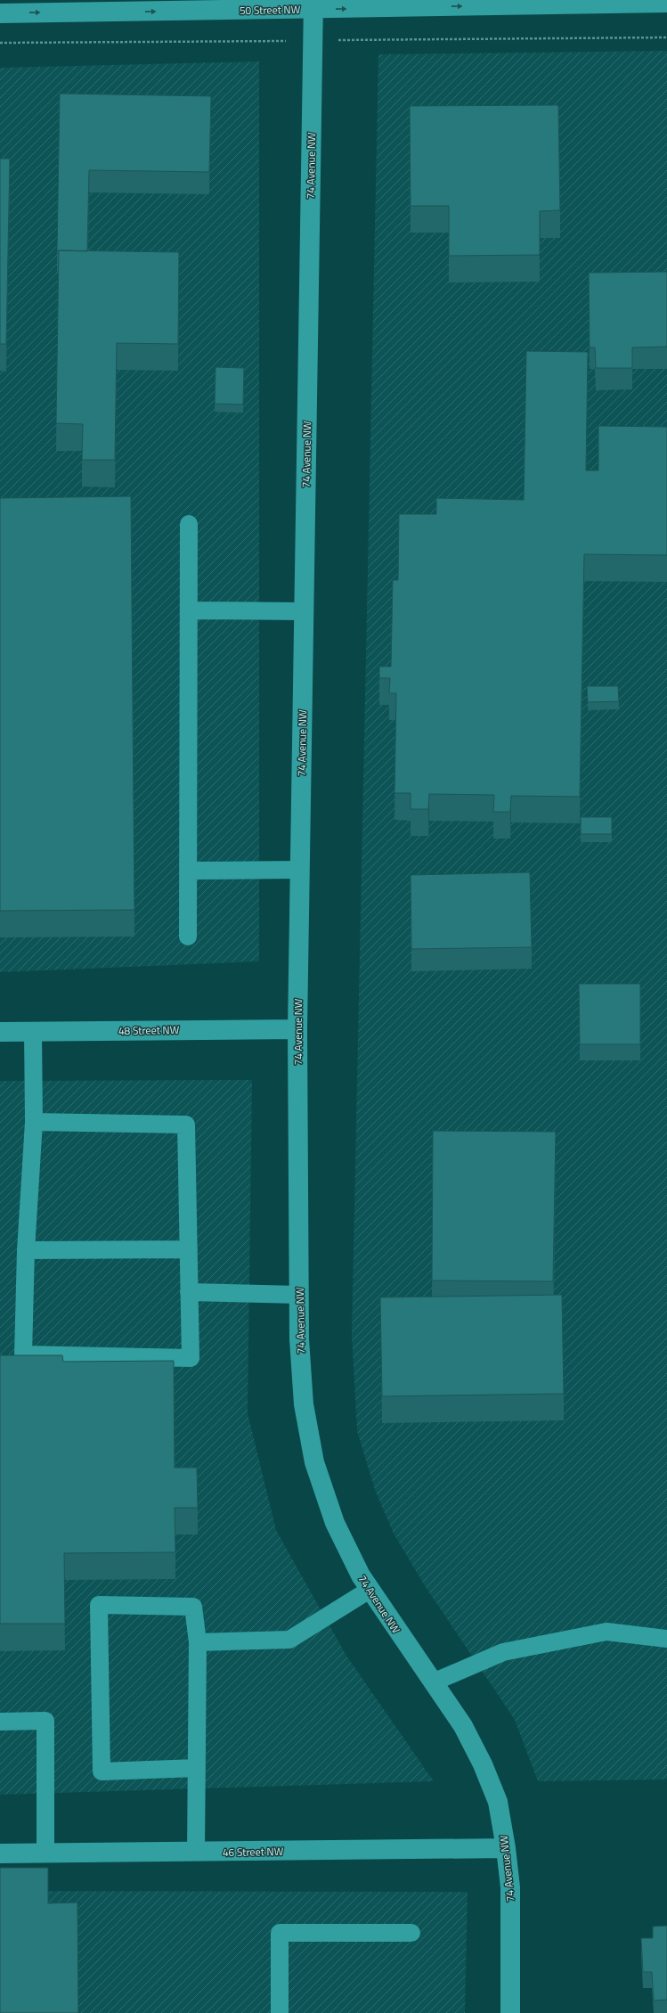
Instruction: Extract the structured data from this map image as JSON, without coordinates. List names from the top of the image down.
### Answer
{
  "streets": {
    "street": [
      "50 Street NW",
      "74 Avenue NW",
      "48 Street NW",
      "46 Street NW"
    ]
  },
  "crossings": [
    ["50 Street NW", "74 Avenue NW"],
    ["74 Avenue NW", "48 Street NW"],
    ["74 Avenue NW", "46 Street NW"]
  ],
  "one_way": ["50 Street NW"]
}
